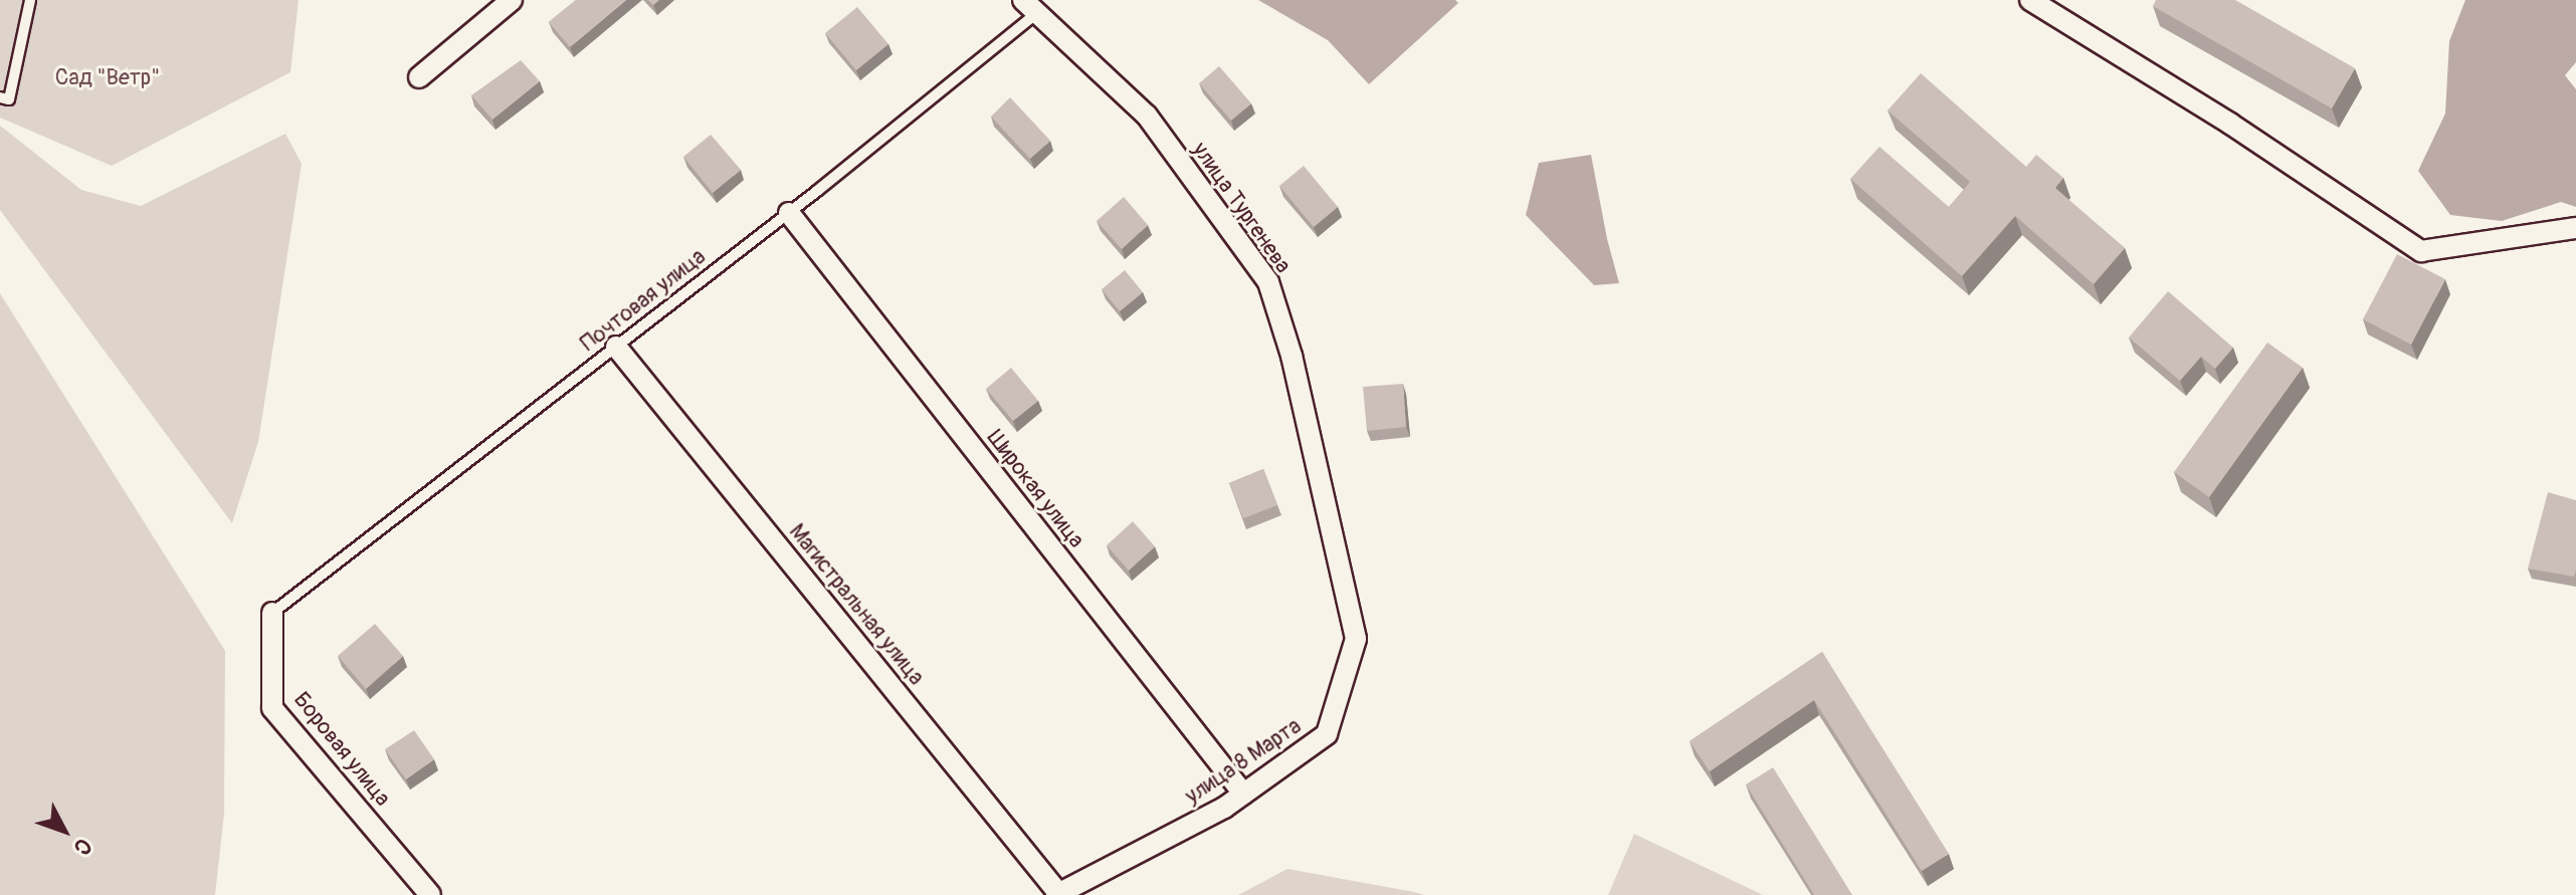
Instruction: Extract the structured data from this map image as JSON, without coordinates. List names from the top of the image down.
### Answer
{
  "streets": {
    "street": [
      "улица Тургенева",
      "Широкая улица",
      "Магистральная улица",
      "Боровая улица",
      "улица 8 Марта"
    ],
    "lane": ["Почтовая улица"]
  },
  "crossings": [
    ["улица Тургенева", "Почтовая улица"],
    ["улица Тургенева", "улица 8 Марта"],
    ["Почтовая улица", "Широкая улица"],
    ["Почтовая улица", "Магистральная улица"],
    ["Почтовая улица", "Боровая улица"],
    ["Широкая улица", "улица 8 Марта"],
    ["Магистральная улица", "улица 8 Марта"]
  ],
  "parks": ["Сад \"Ветр\""],
  "north": "bottom right"
}
